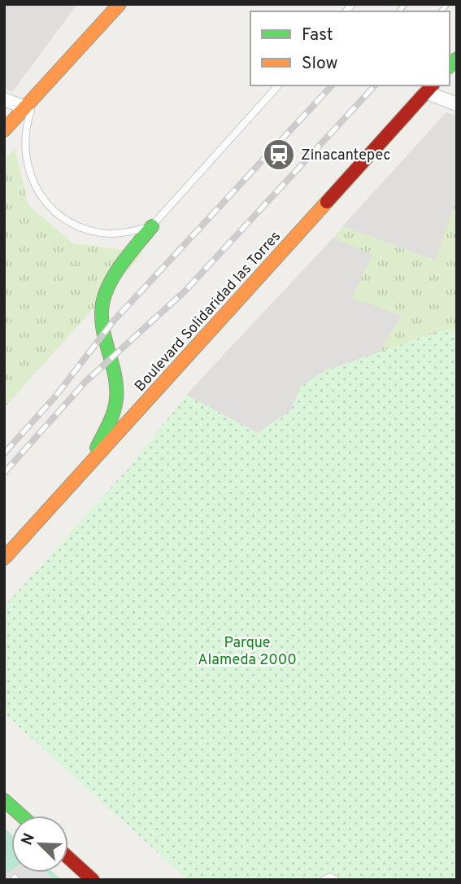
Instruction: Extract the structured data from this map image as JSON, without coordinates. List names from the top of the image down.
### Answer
{
  "streets": {
    "main road": ["Boulevard Solidaridad las Torres"]
  },
  "parks": ["Parque Alameda 2000"],
  "places": {
    "station": ["Zinacantepec"]
  },
  "legend": ["Fast", "Slow"],
  "north": "top left"
}
